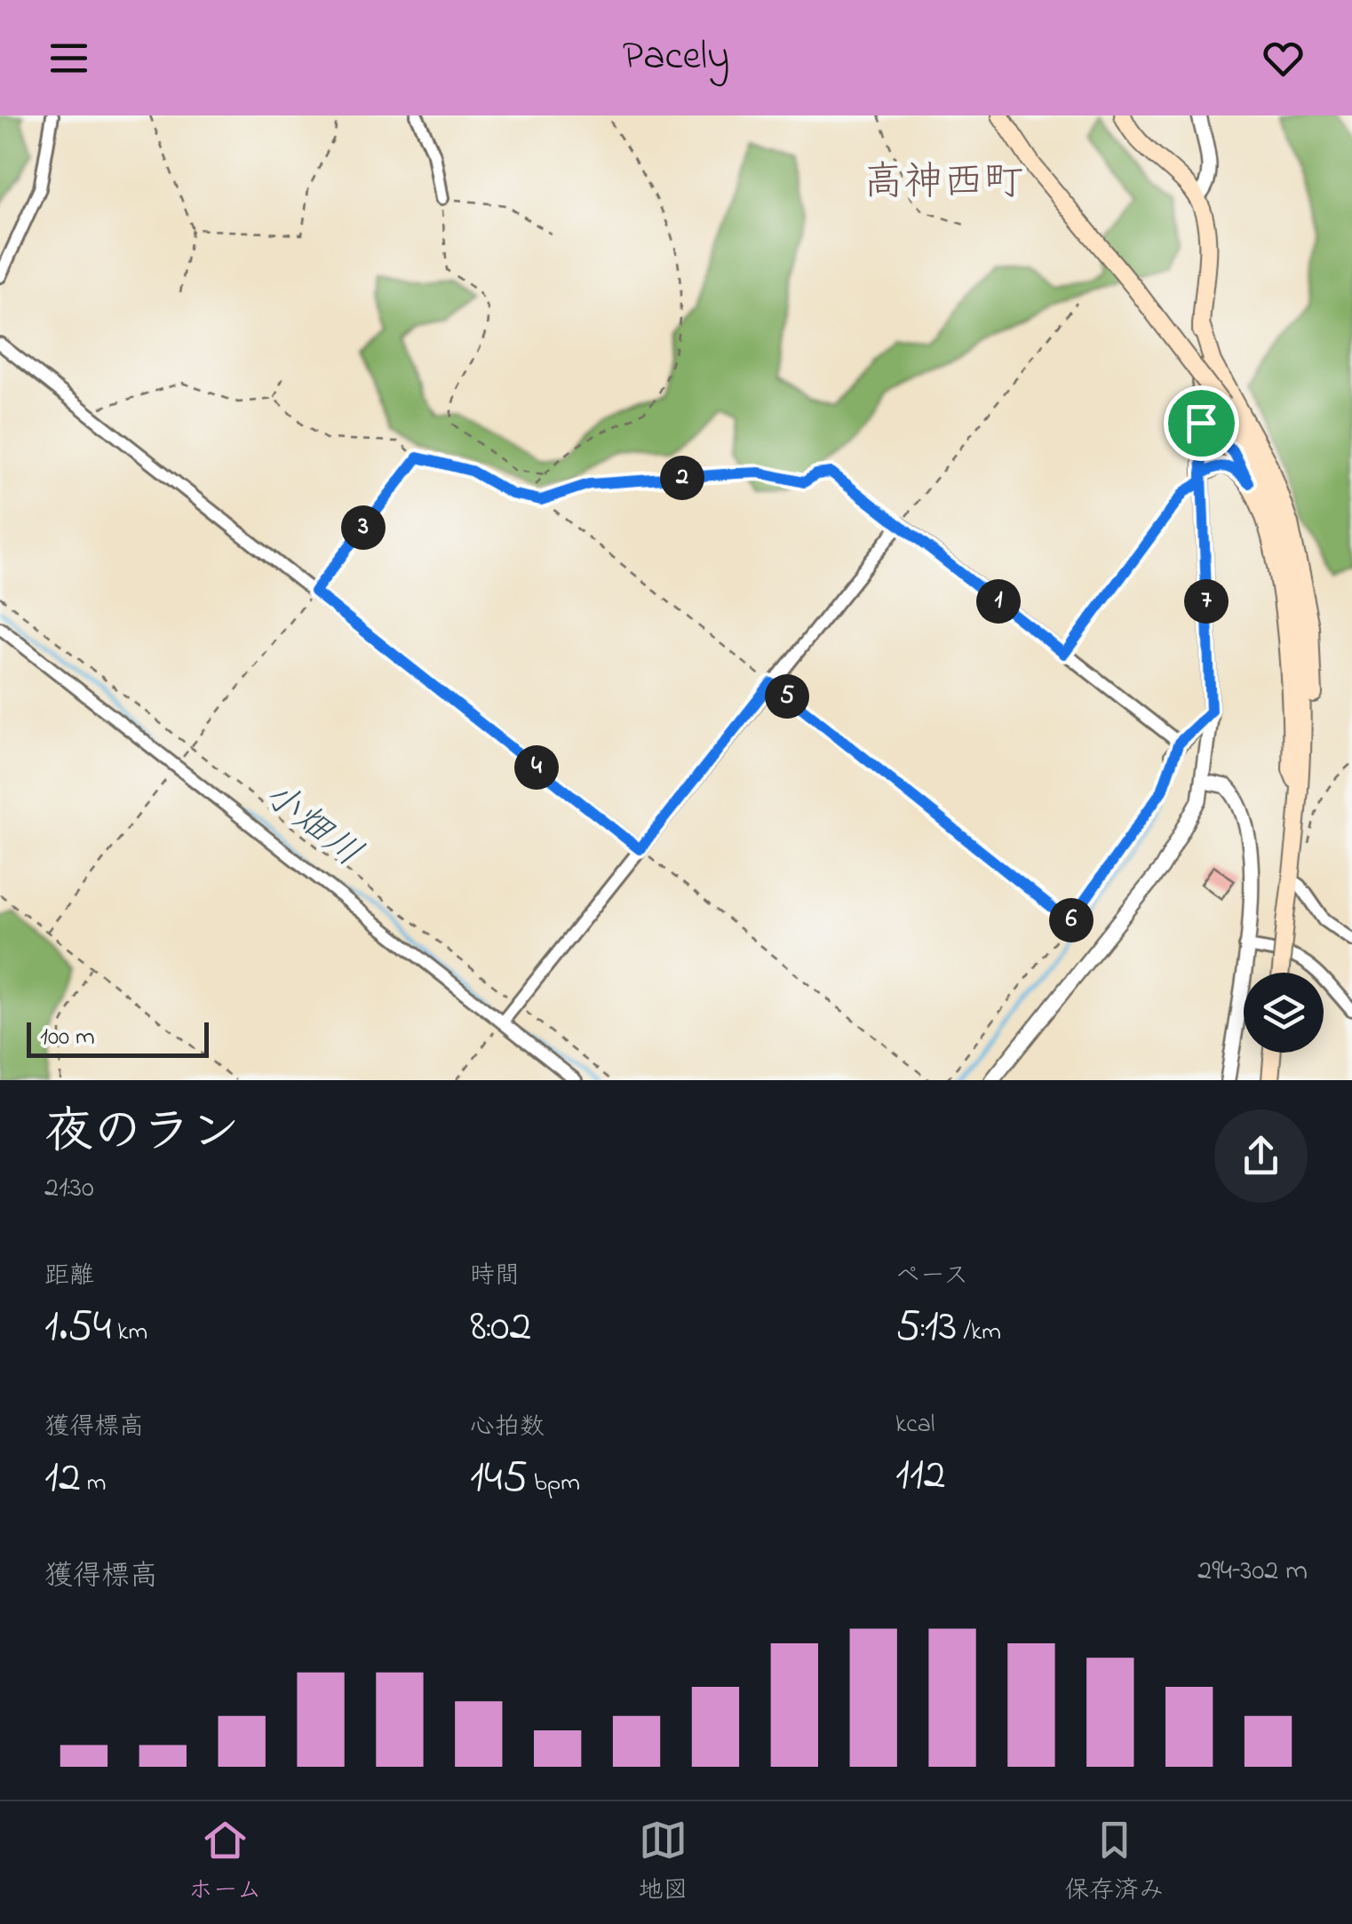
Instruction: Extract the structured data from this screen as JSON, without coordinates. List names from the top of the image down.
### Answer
{
  "districts": ["高神西町"],
  "water": ["小畑川"],
  "scale_bar": "100 m",
  "page": {
    "header": "Pacely",
    "pins": [
      "2",
      "3",
      "1",
      "7",
      "5",
      "4",
      "6"
    ],
    "scale": "100 m",
    "heading": ["夜のラン", "21:30"],
    "stats": [
      ["距離", "1.54 km"],
      ["時間", "8:02"],
      ["ペース", "5:13 /km"],
      ["獲得標高", "12 m"],
      ["心拍数", "145 bpm"],
      ["kcal", "112"]
    ],
    "chart": ["獲得標高", "294–302 m"],
    "tabs": ["ホーム", "地図", "保存済み"]
  }
}
